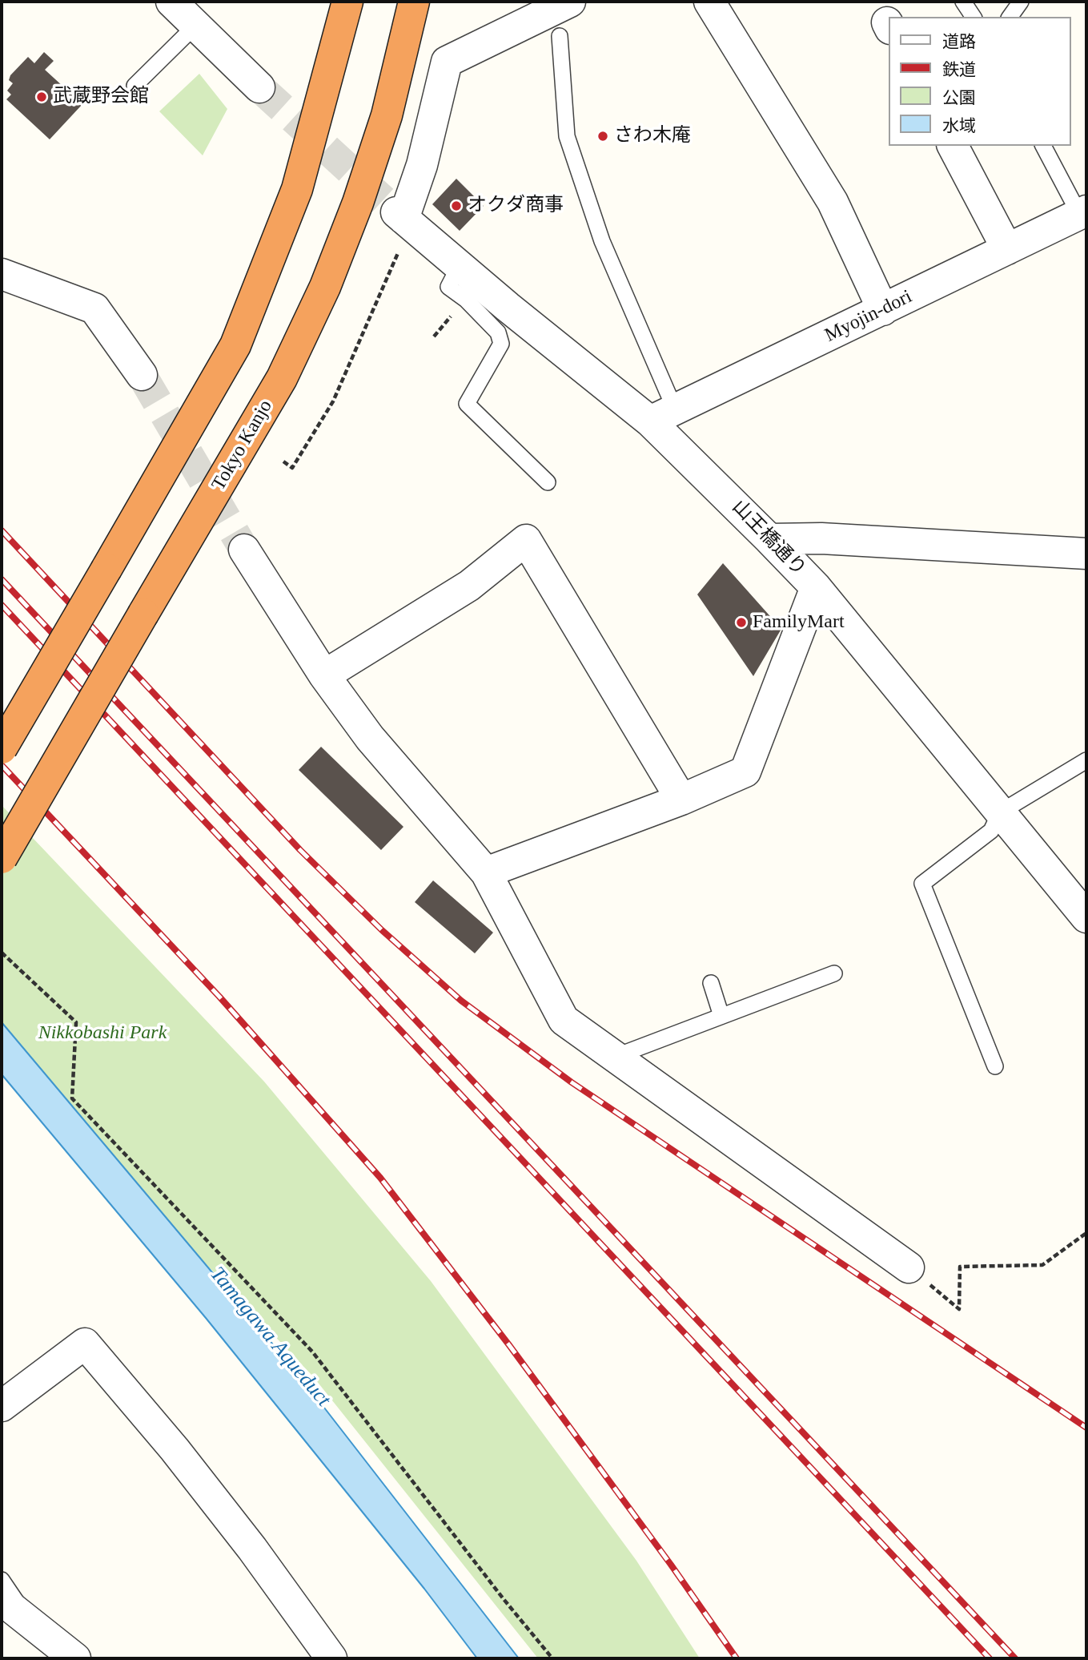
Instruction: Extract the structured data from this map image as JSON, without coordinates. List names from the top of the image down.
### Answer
{
  "streets": {
    "highway": ["Tokyo Kanjo"],
    "street": ["Myojin-dori", "山王橋通り"]
  },
  "crossings": [
    ["Myojin-dori", "山王橋通り"]
  ],
  "water": ["Tamagawa Aqueduct"],
  "parks": ["Nikkobashi Park"],
  "places": [
    "武蔵野会館",
    "さわ木庵",
    "オクダ商事",
    "FamilyMart"
  ],
  "legend": [
    "道路",
    "鉄道",
    "公園",
    "水域"
  ]
}
